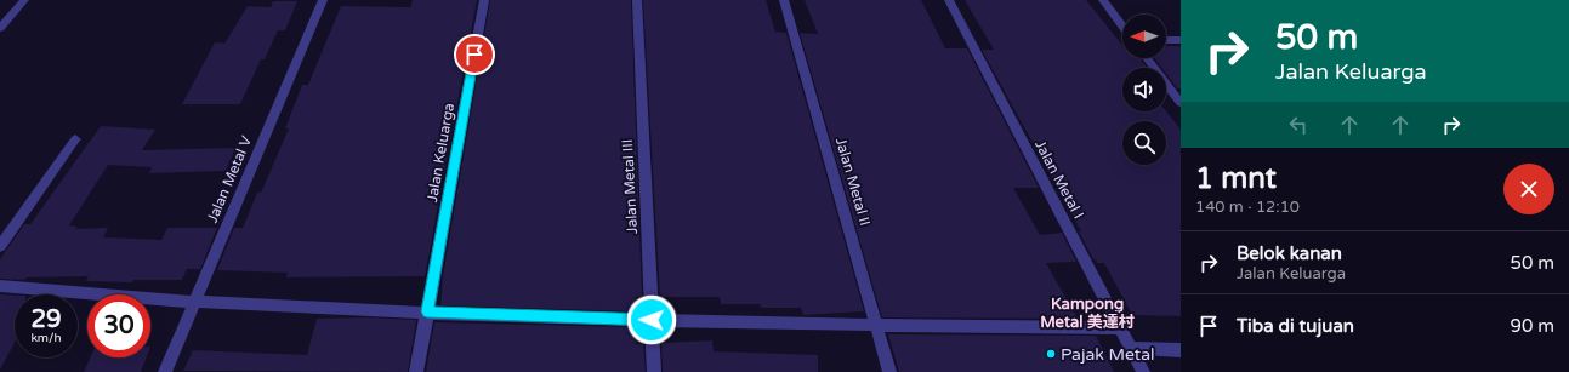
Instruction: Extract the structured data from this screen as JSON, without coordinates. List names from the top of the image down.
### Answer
{
  "streets": {
    "street": [
      "Jalan Keluarga",
      "Jalan Metal V",
      "Jalan Metal I",
      "Jalan Metal II",
      "Jalan Metal III"
    ]
  },
  "districts": ["Kampong Metal 美達村"],
  "places": ["Pajak Metal"],
  "north": "left",
  "page": {
    "turn": ["50 m", "Jalan Keluarga"],
    "heading": ["1 mnt", "140 m · 12:10"],
    "list": [
      {
        "name": "Belok kanan",
        "note": "Jalan Keluarga",
        "value": "50 m"
      },
      {
        "name": "Tiba di tujuan",
        "value": "90 m"
      }
    ],
    "speed": "29 km/h",
    "limit": "30"
  }
}
